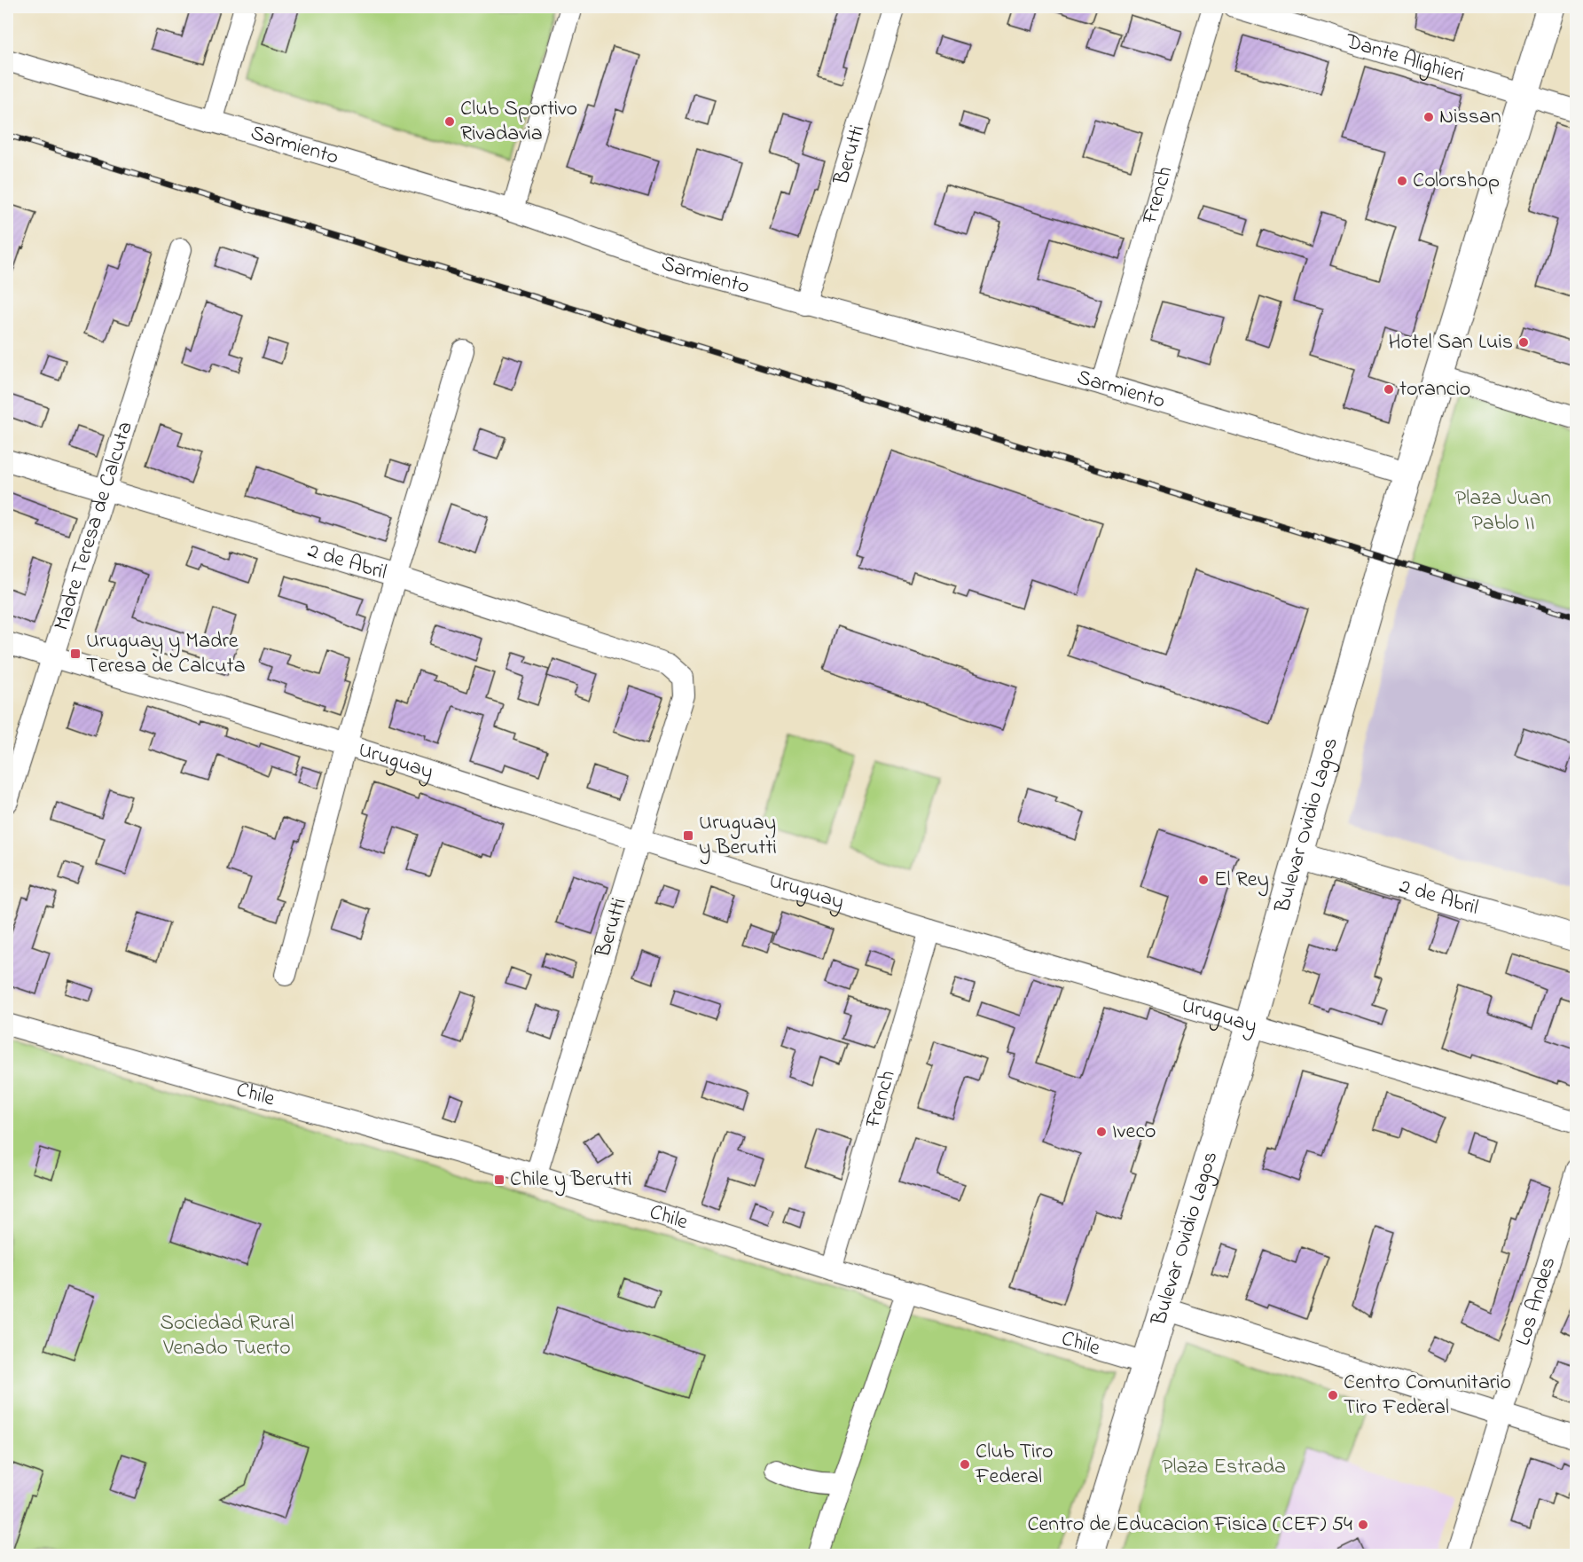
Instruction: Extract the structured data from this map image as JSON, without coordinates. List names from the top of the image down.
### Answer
{
  "streets": {
    "highway": ["Bulevar Ovidio Lagos"],
    "main road": ["2 de Abril"],
    "street": [
      "Dante Alighieri",
      "Sarmiento",
      "Berutti",
      "French",
      "Madre Teresa de Calcuta",
      "Uruguay",
      "Chile",
      "Los Andes"
    ]
  },
  "crossings": [
    ["Dante Alighieri", "Bulevar Ovidio Lagos"],
    ["Sarmiento", "Berutti"],
    ["Sarmiento", "French"],
    ["Sarmiento", "Bulevar Ovidio Lagos"],
    ["Berutti", "2 de Abril"],
    ["Berutti", "Uruguay"],
    ["Berutti", "Chile"],
    ["French", "Uruguay"],
    ["French", "Chile"],
    ["Madre Teresa de Calcuta", "2 de Abril"],
    ["Madre Teresa de Calcuta", "Uruguay"],
    ["2 de Abril", "Bulevar Ovidio Lagos"],
    ["Uruguay", "Bulevar Ovidio Lagos"],
    ["Bulevar Ovidio Lagos", "Chile"]
  ],
  "parks": ["Plaza Juan Pablo II", "Sociedad Rural Venado Tuerto", "Plaza Estrada"],
  "places": {
    "other": [
      "Nissan",
      "Club Sportivo Rivadavia",
      "Colorshop",
      "Hotel San Luis",
      "torancio",
      "El Rey",
      "Iveco",
      "Centro Comunitario Tiro Federal",
      "Club Tiro Federal",
      "Centro de Educacion Fisica (CEF) 54"
    ],
    "transit": ["Uruguay y Madre Teresa de Calcuta", "Uruguay y Berutti", "Chile y Berutti"]
  }
}
